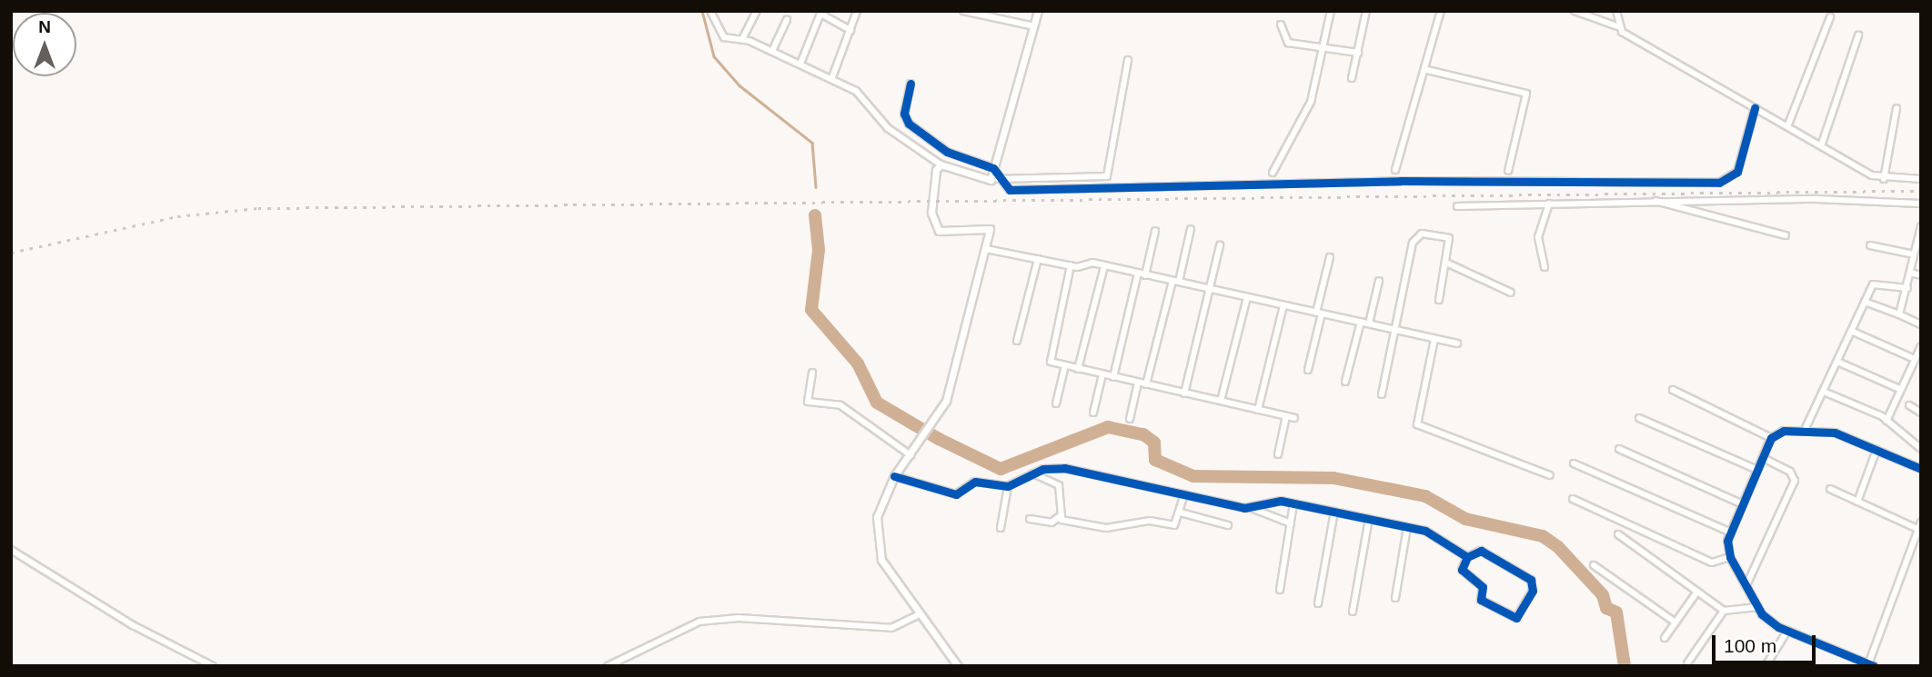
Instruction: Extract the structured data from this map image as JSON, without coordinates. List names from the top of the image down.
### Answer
{
  "scale_bar": "100 m",
  "north": "top"
}
